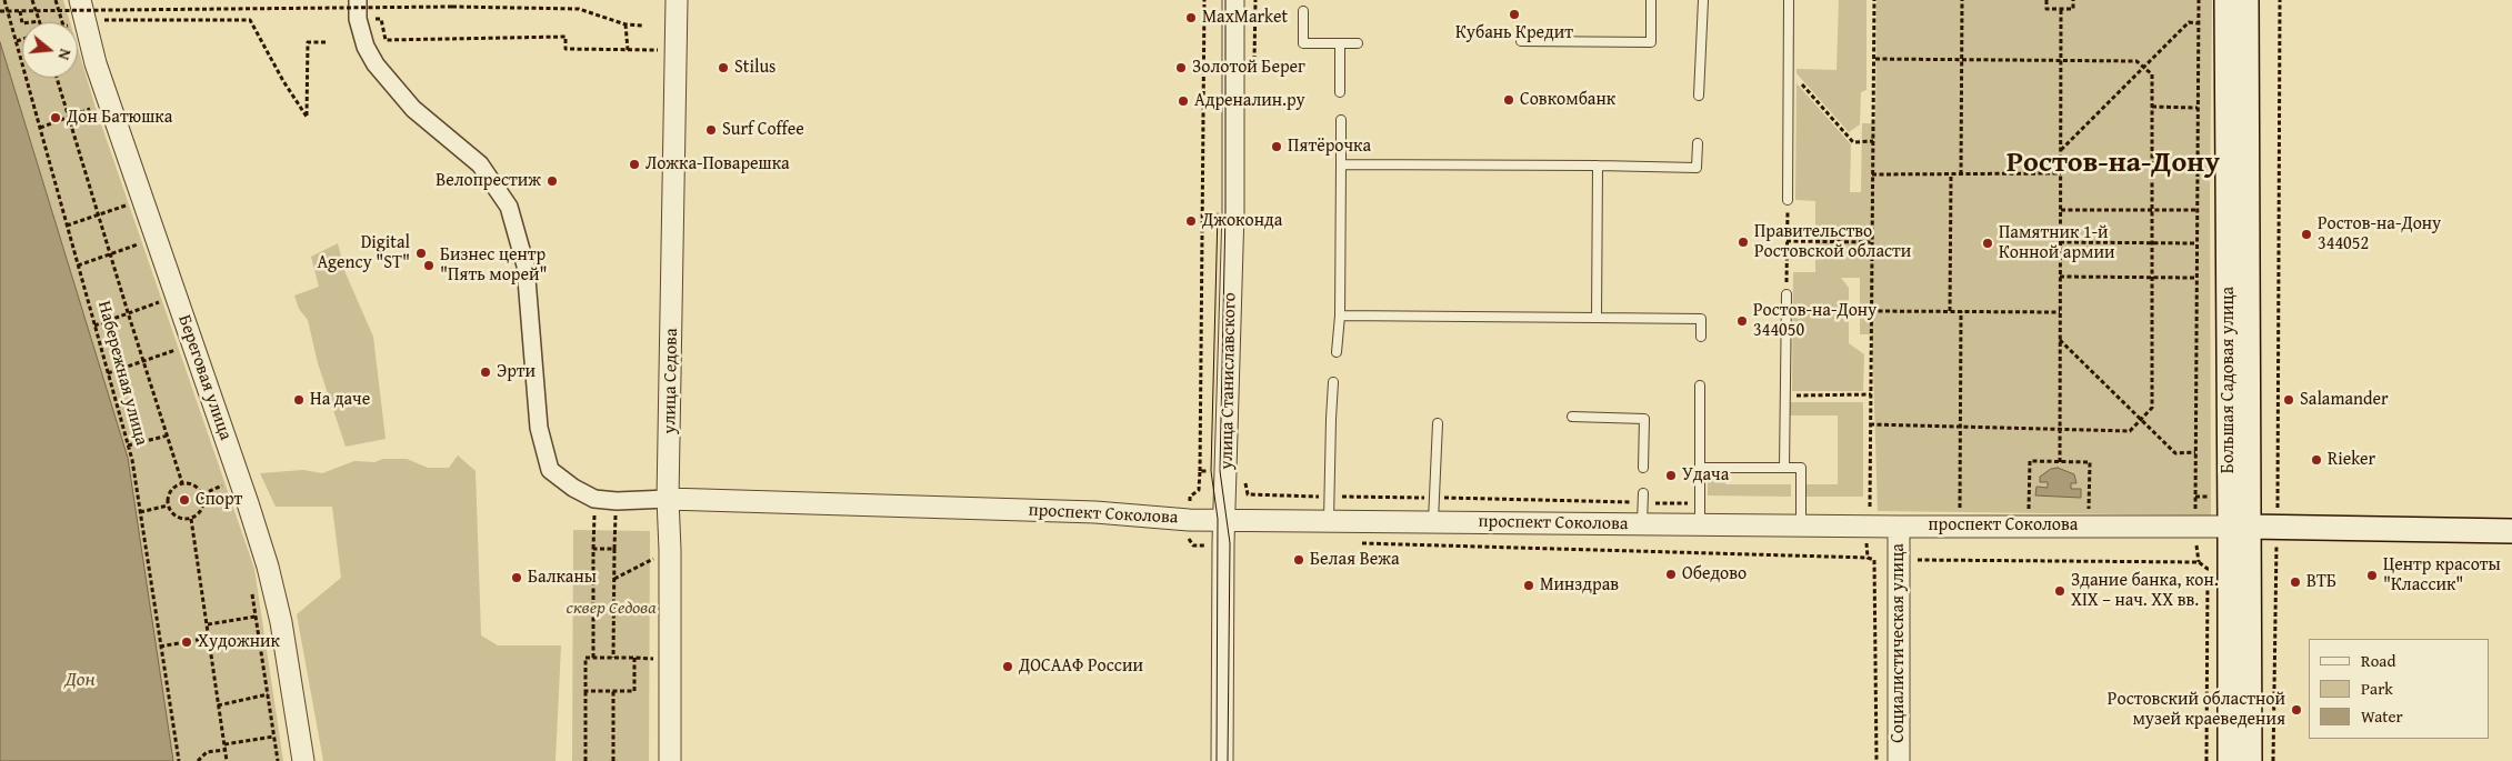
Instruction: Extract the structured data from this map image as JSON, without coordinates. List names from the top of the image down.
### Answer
{
  "streets": {
    "main road": ["Большая Садовая улица", "проспект Соколова"],
    "street": [
      "Береговая улица",
      "улица Седова",
      "улица Станиславского",
      "Социалистическая улица"
    ],
    "path": ["Набережная улица"]
  },
  "crossings": [
    ["Большая Садовая улица", "проспект Соколова"],
    ["улица Седова", "проспект Соколова"],
    ["улица Станиславского", "проспект Соколова"],
    ["проспект Соколова", "Социалистическая улица"]
  ],
  "districts": ["Ростов-на-Дону"],
  "water": ["Дон"],
  "parks": ["сквер Седова"],
  "places": [
    "Кубань Кредит",
    "MaxMarket",
    "Stilus",
    "Золотой Берег",
    "Совкомбанк",
    "Адреналин.ру",
    "Дон Батюшка",
    "Surf Coffee",
    "Пятёрочка",
    "Ложка-Поварешка",
    "Велопрестиж",
    "Джоконда",
    "Ростов-на-Дону 344052",
    "Правительство Ростовской области",
    "Памятник 1-й Конной армии",
    "Digital Agency \"ST\"",
    "Бизнес центр \"Пять морей\"",
    "Ростов-на-Дону 344050",
    "Эрти",
    "На даче",
    "Salamander",
    "Rieker",
    "Удача",
    "Спорт",
    "Белая Вежа",
    "Обедово",
    "Центр красоты \"Классик\"",
    "Балканы",
    "ВТБ",
    "Минздрав",
    "Здание банка, кон. XIX – нач. XX вв.",
    "Художник",
    "ДОСААФ России",
    "Ростовский областной музей краеведения"
  ],
  "legend": ["Road", "Park", "Water"],
  "north": "right"
}
